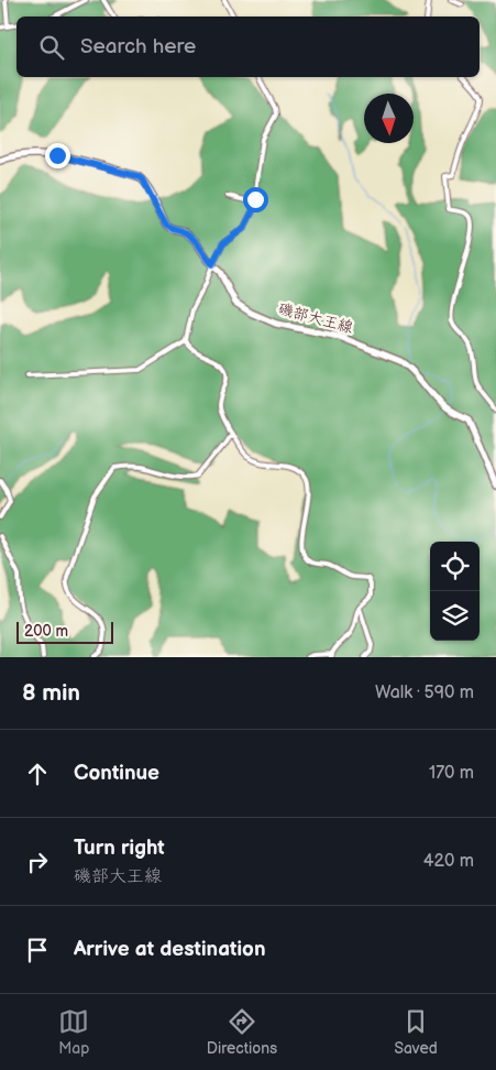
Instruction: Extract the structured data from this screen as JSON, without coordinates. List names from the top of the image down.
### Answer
{
  "streets": {
    "main road": ["磯部大王線"]
  },
  "scale_bar": "200 m",
  "north": "bottom",
  "page": {
    "search": "Search here",
    "scale": "200 m",
    "heading": ["8 min", "Walk · 590 m"],
    "list": [
      ["Continue", "170 m"],
      ["Turn right", "磯部大王線", "420 m"],
      "Arrive at destination"
    ],
    "nav": ["Map", "Directions", "Saved"]
  }
}
